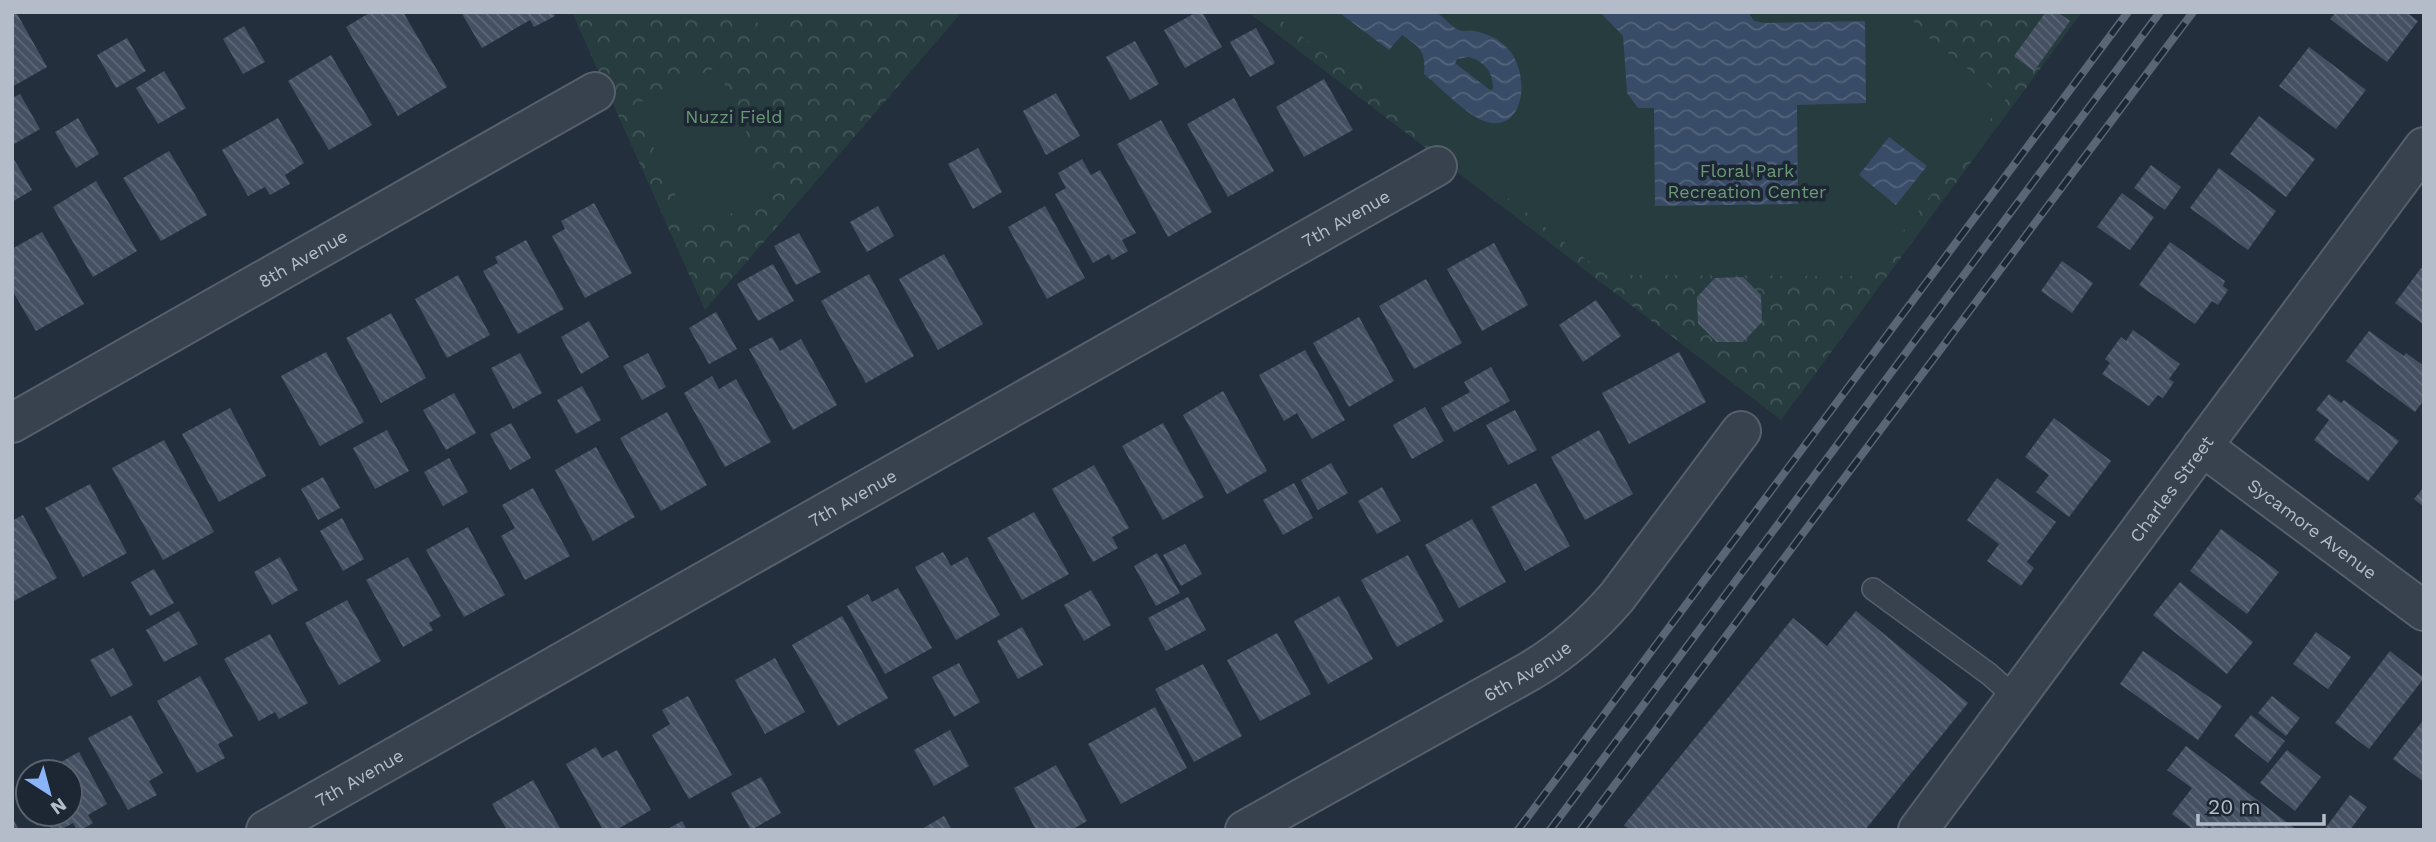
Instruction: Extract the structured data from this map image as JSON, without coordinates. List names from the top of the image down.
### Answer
{
  "streets": {
    "street": [
      "7th Avenue",
      "8th Avenue",
      "Charles Street",
      "Sycamore Avenue",
      "6th Avenue"
    ]
  },
  "crossings": [
    ["Charles Street", "Sycamore Avenue"]
  ],
  "parks": ["Nuzzi Field", "Floral Park Recreation Center"],
  "scale_bar": "20 m",
  "north": "bottom right"
}
